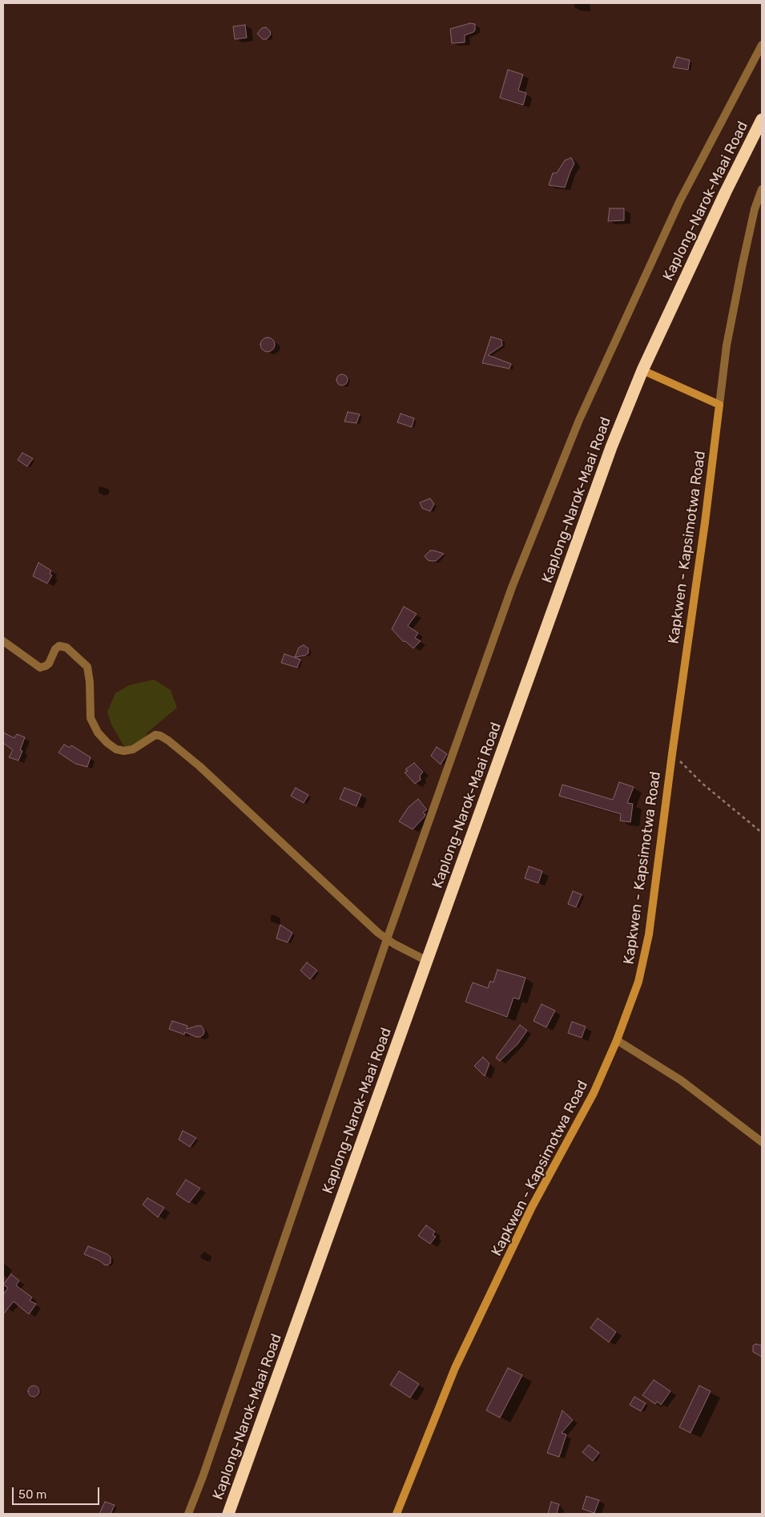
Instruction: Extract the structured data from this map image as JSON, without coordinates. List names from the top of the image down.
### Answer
{
  "streets": {
    "highway": ["Kaplong-Narok-Maai Road"],
    "street": ["Kapkwen - Kapsimotwa Road"]
  },
  "scale_bar": "50 m"
}
